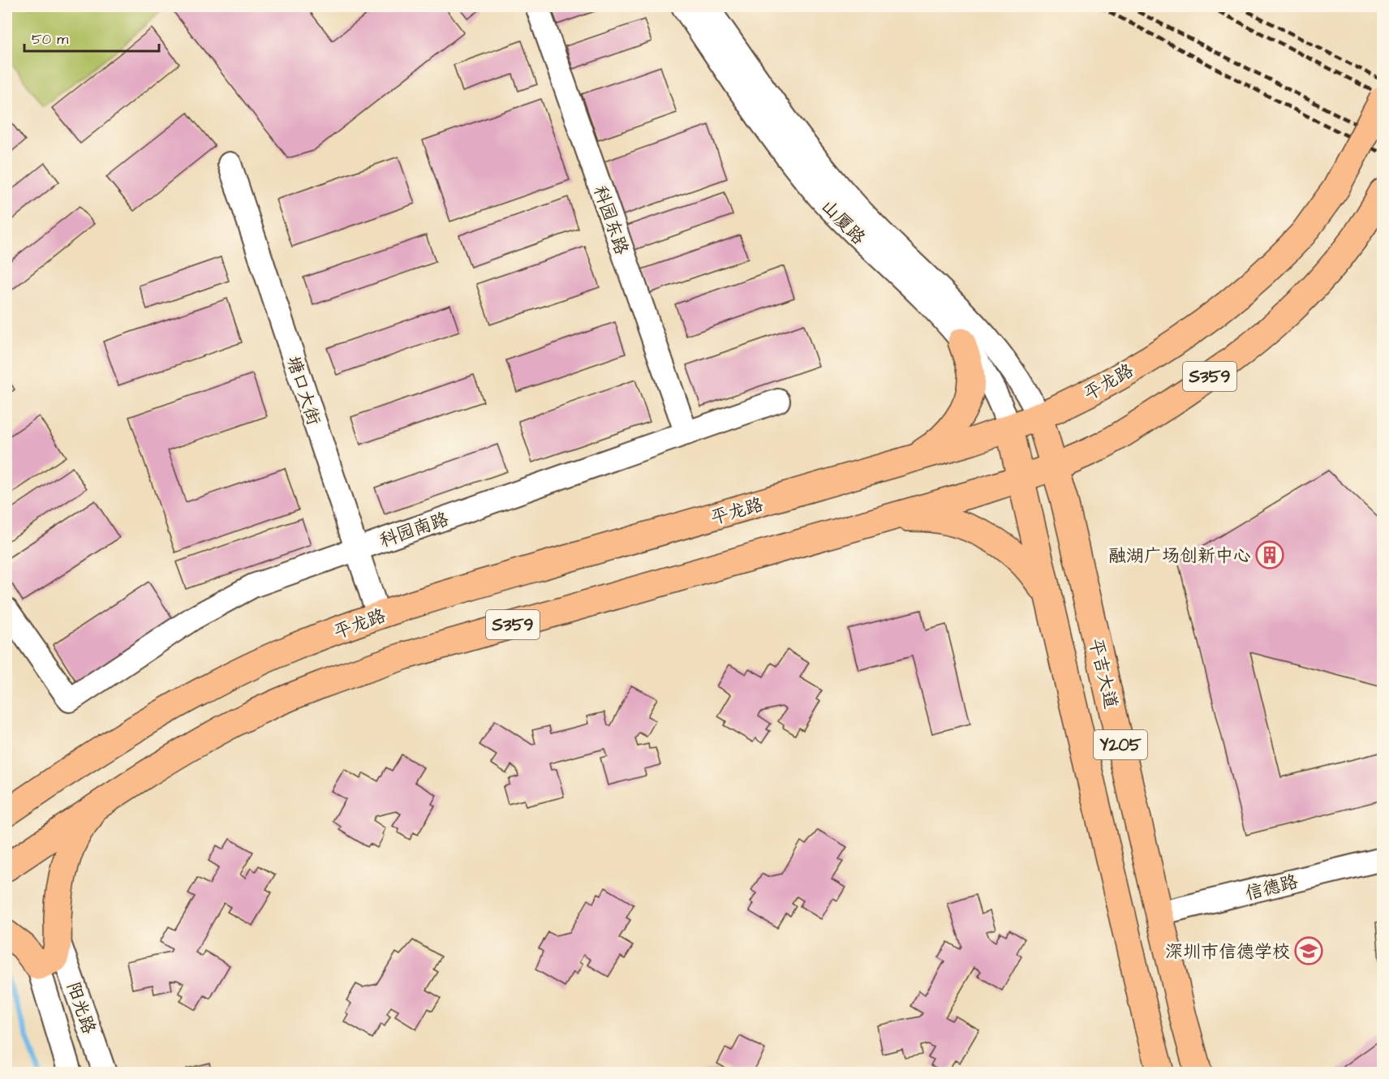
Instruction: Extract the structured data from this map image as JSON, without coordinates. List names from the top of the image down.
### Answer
{
  "streets": {
    "main road": [
      "S359",
      "平龙路",
      "平吉大道",
      "Y205"
    ],
    "street": [
      "科园东路",
      "山厦路",
      "塘口大街",
      "科园南路",
      "信德路",
      "阳光路"
    ]
  },
  "crossings": [
    ["科园东路", "科园南路"],
    ["山厦路", "平龙路"],
    ["山厦路", "平吉大道"],
    ["S359", "平吉大道"],
    ["平龙路", "塘口大街"],
    ["平龙路", "平吉大道"],
    ["塘口大街", "科园南路"],
    ["平吉大道", "信德路"]
  ],
  "places": {
    "building": ["融湖广场创新中心"],
    "school or university": ["深圳市信德学校"]
  },
  "scale_bar": "50 m"
}
